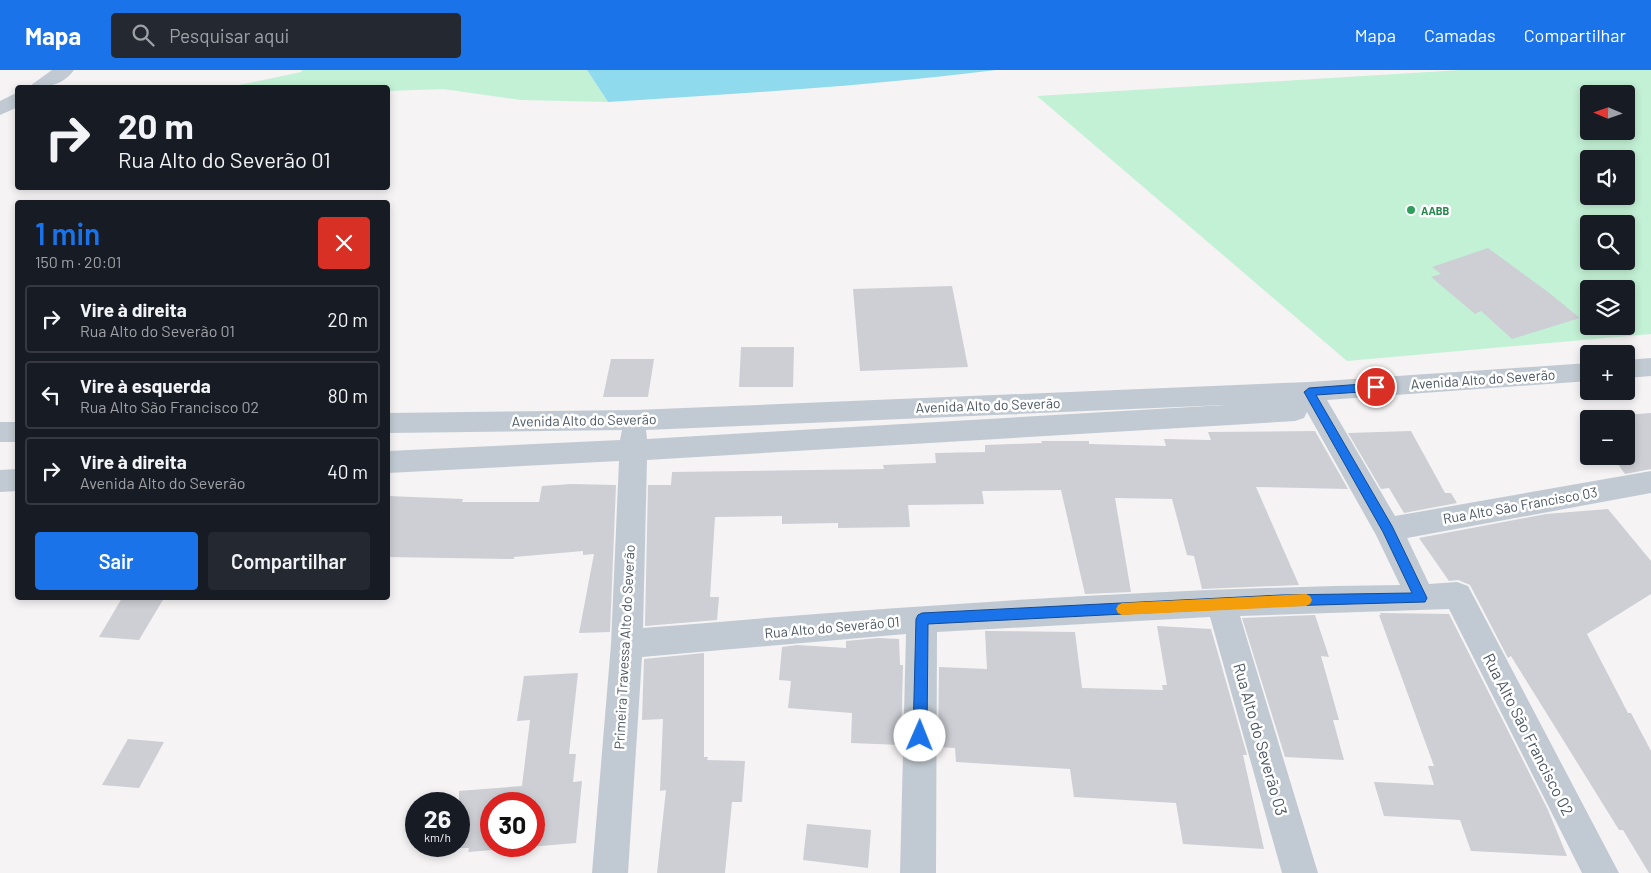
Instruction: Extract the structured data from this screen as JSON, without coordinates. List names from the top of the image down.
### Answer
{
  "streets": {
    "street": [
      "Avenida Alto do Severão",
      "Rua Alto São Francisco 03",
      "Rua Alto do Severão 01",
      "Primeira Travessa Alto do Severão",
      "Rua Alto São Francisco 02",
      "Rua Alto do Severão 03"
    ]
  },
  "crossings": [
    ["Avenida Alto do Severão", "Primeira Travessa Alto do Severão"],
    ["Rua Alto do Severão 01", "Primeira Travessa Alto do Severão"],
    ["Rua Alto do Severão 01", "Rua Alto São Francisco 02"],
    ["Rua Alto do Severão 01", "Rua Alto do Severão 03"]
  ],
  "places": ["AABB"],
  "north": "left",
  "page": {
    "header": "Mapa",
    "search": "Pesquisar aqui",
    "nav": ["Mapa", "Camadas", "Compartilhar"],
    "map_buttons": ["+", "−"],
    "turn": ["20 m", "Rua Alto do Severão 01"],
    "heading": ["1 min", "150 m · 20:01"],
    "list": [
      {
        "name": "Vire à direita",
        "note": "Rua Alto do Severão 01",
        "value": "20 m"
      },
      {
        "name": "Vire à esquerda",
        "note": "Rua Alto São Francisco 02",
        "value": "80 m"
      },
      {
        "name": "Vire à direita",
        "note": "Avenida Alto do Severão",
        "value": "40 m"
      }
    ],
    "buttons": ["Sair", "Compartilhar"],
    "speed": "26 km/h",
    "limit": "30"
  }
}
